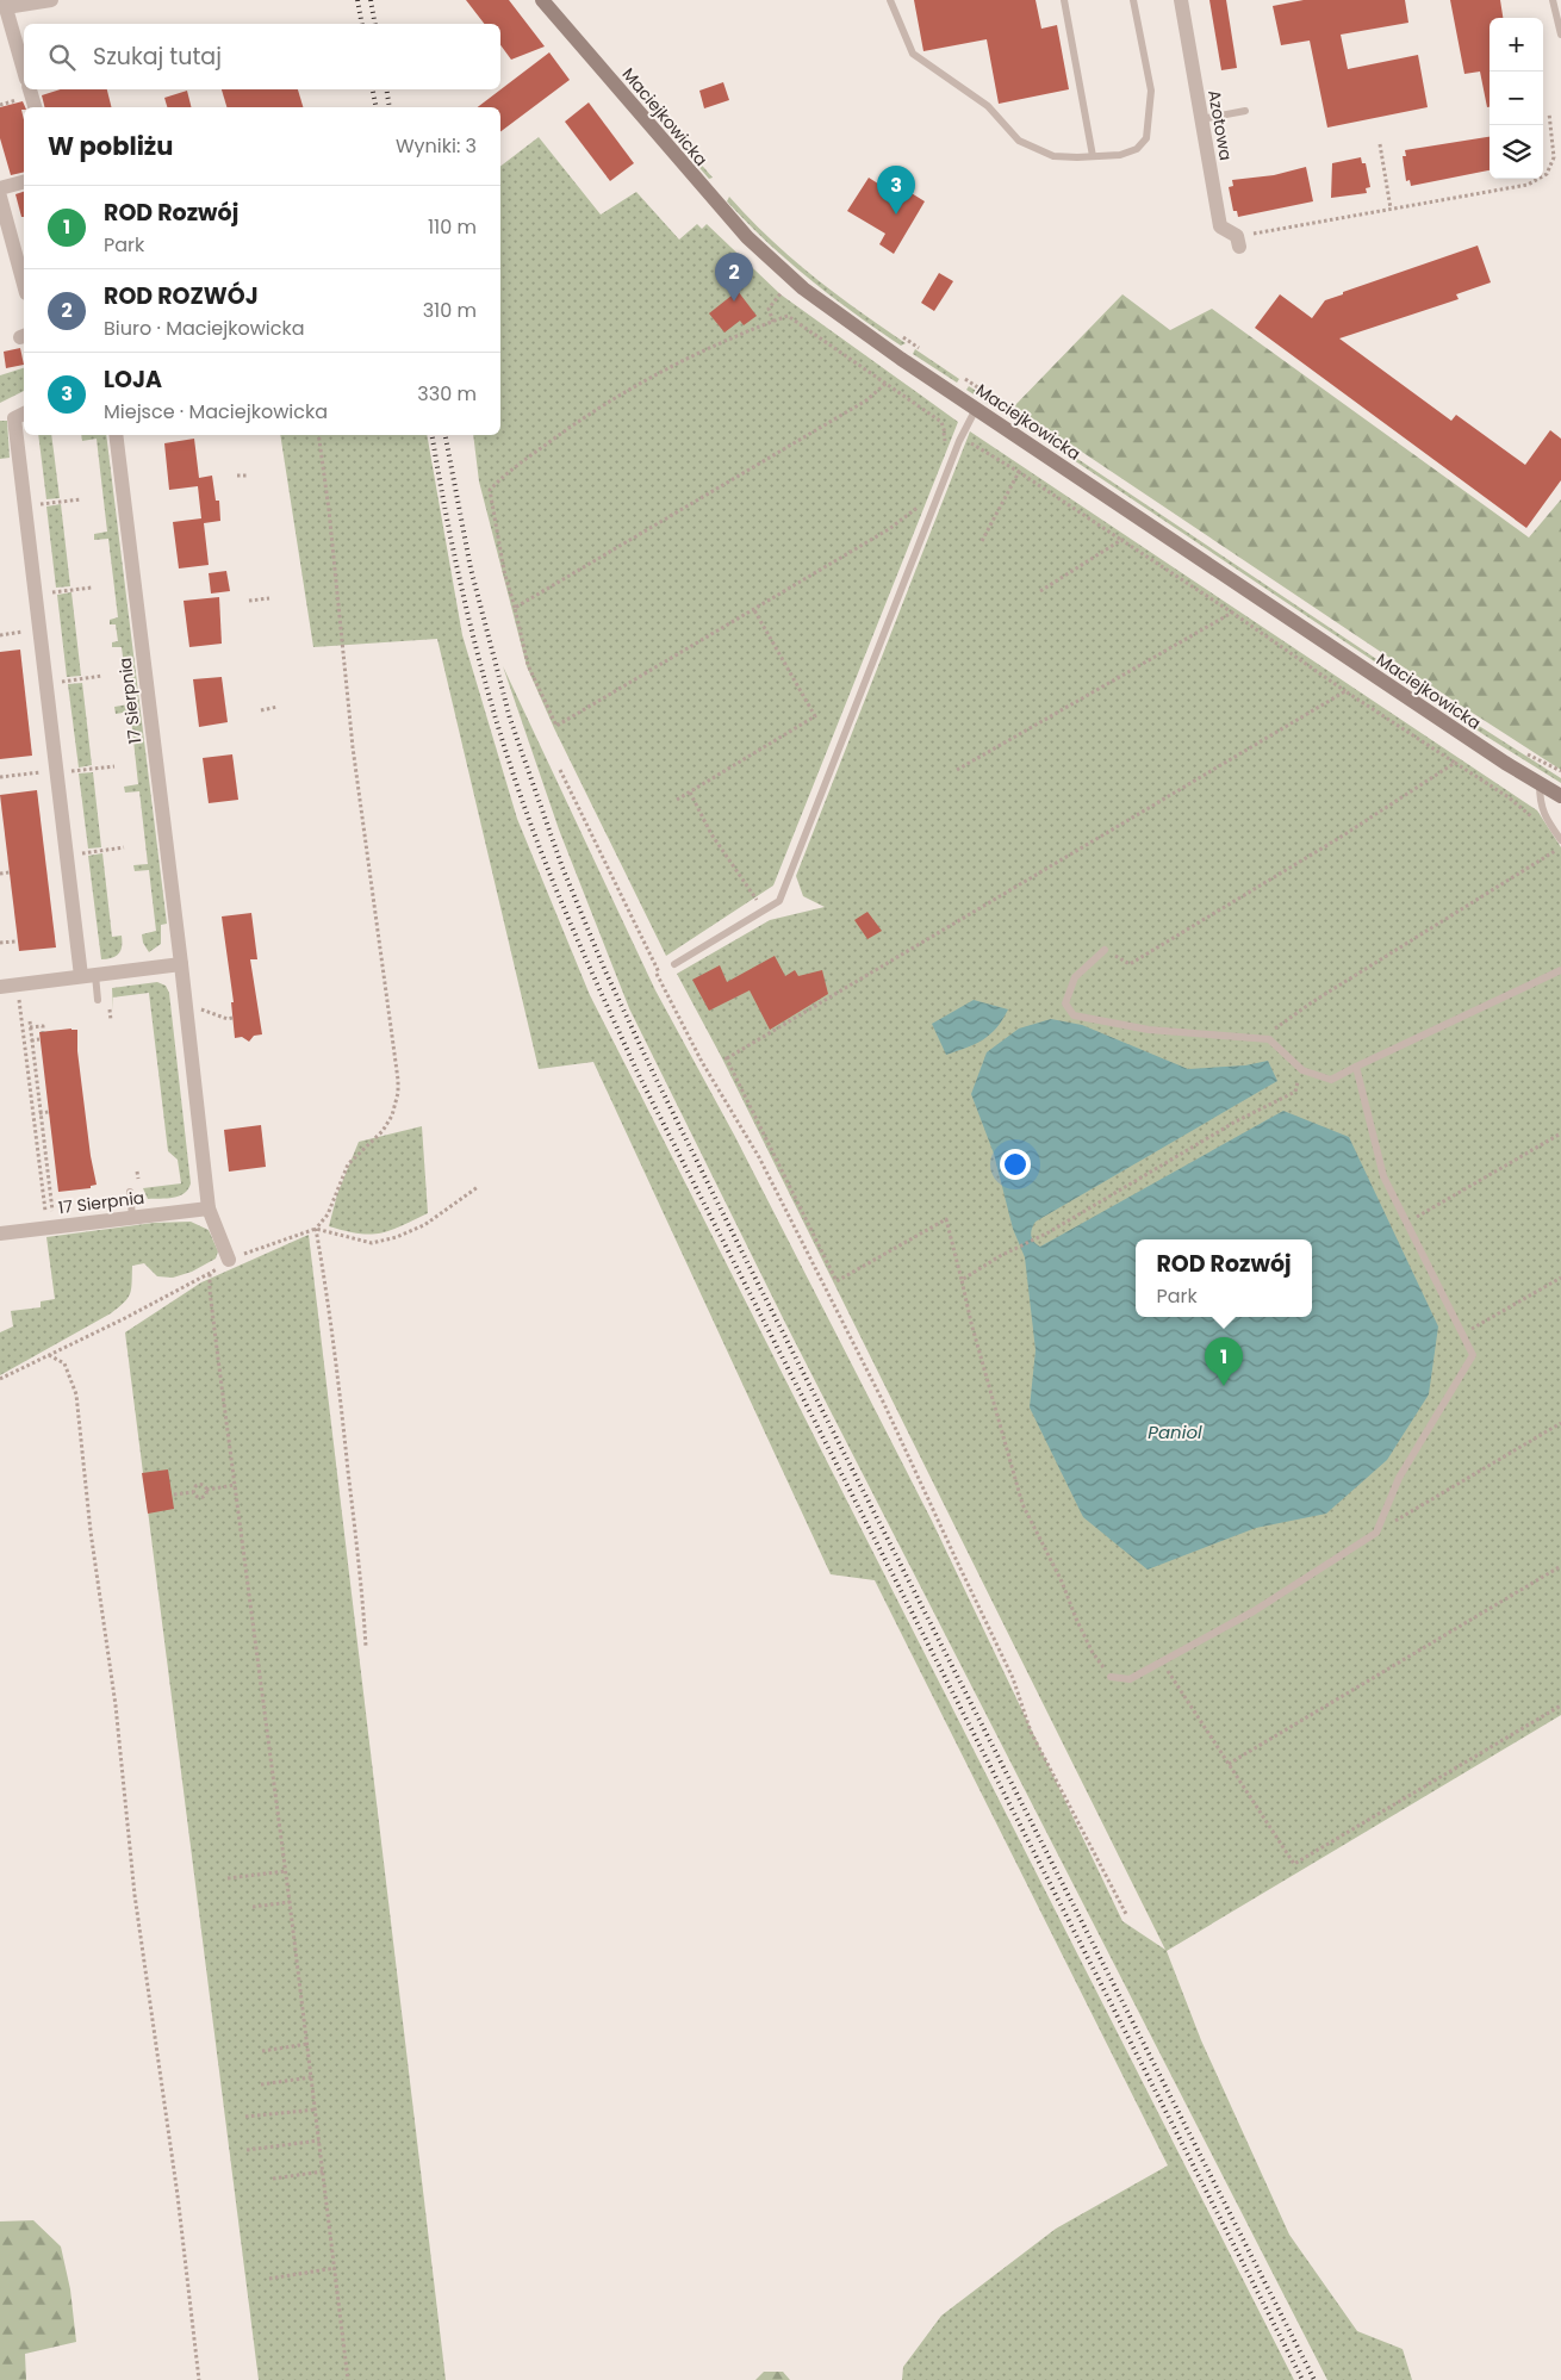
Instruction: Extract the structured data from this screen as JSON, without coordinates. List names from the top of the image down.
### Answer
{
  "streets": {
    "street": ["Maciejkowicka", "Azotowa", "17 Sierpnia"]
  },
  "water": ["Paniol"],
  "page": {
    "map_buttons": ["+", "−"],
    "search": "Szukaj tutaj",
    "heading": ["W pobliżu", "Wyniki: 3"],
    "pins": ["3", "2", "1"],
    "list": [
      {
        "mark": "1",
        "name": "ROD Rozwój",
        "note": "Park",
        "value": "110 m"
      },
      {
        "mark": "2",
        "name": "ROD ROZWÓJ",
        "note": "Biuro · Maciejkowicka",
        "value": "310 m"
      },
      {
        "mark": "3",
        "name": "LOJA",
        "note": "Miejsce · Maciejkowicka",
        "value": "330 m"
      }
    ],
    "popup": ["ROD Rozwój", "Park"]
  }
}
